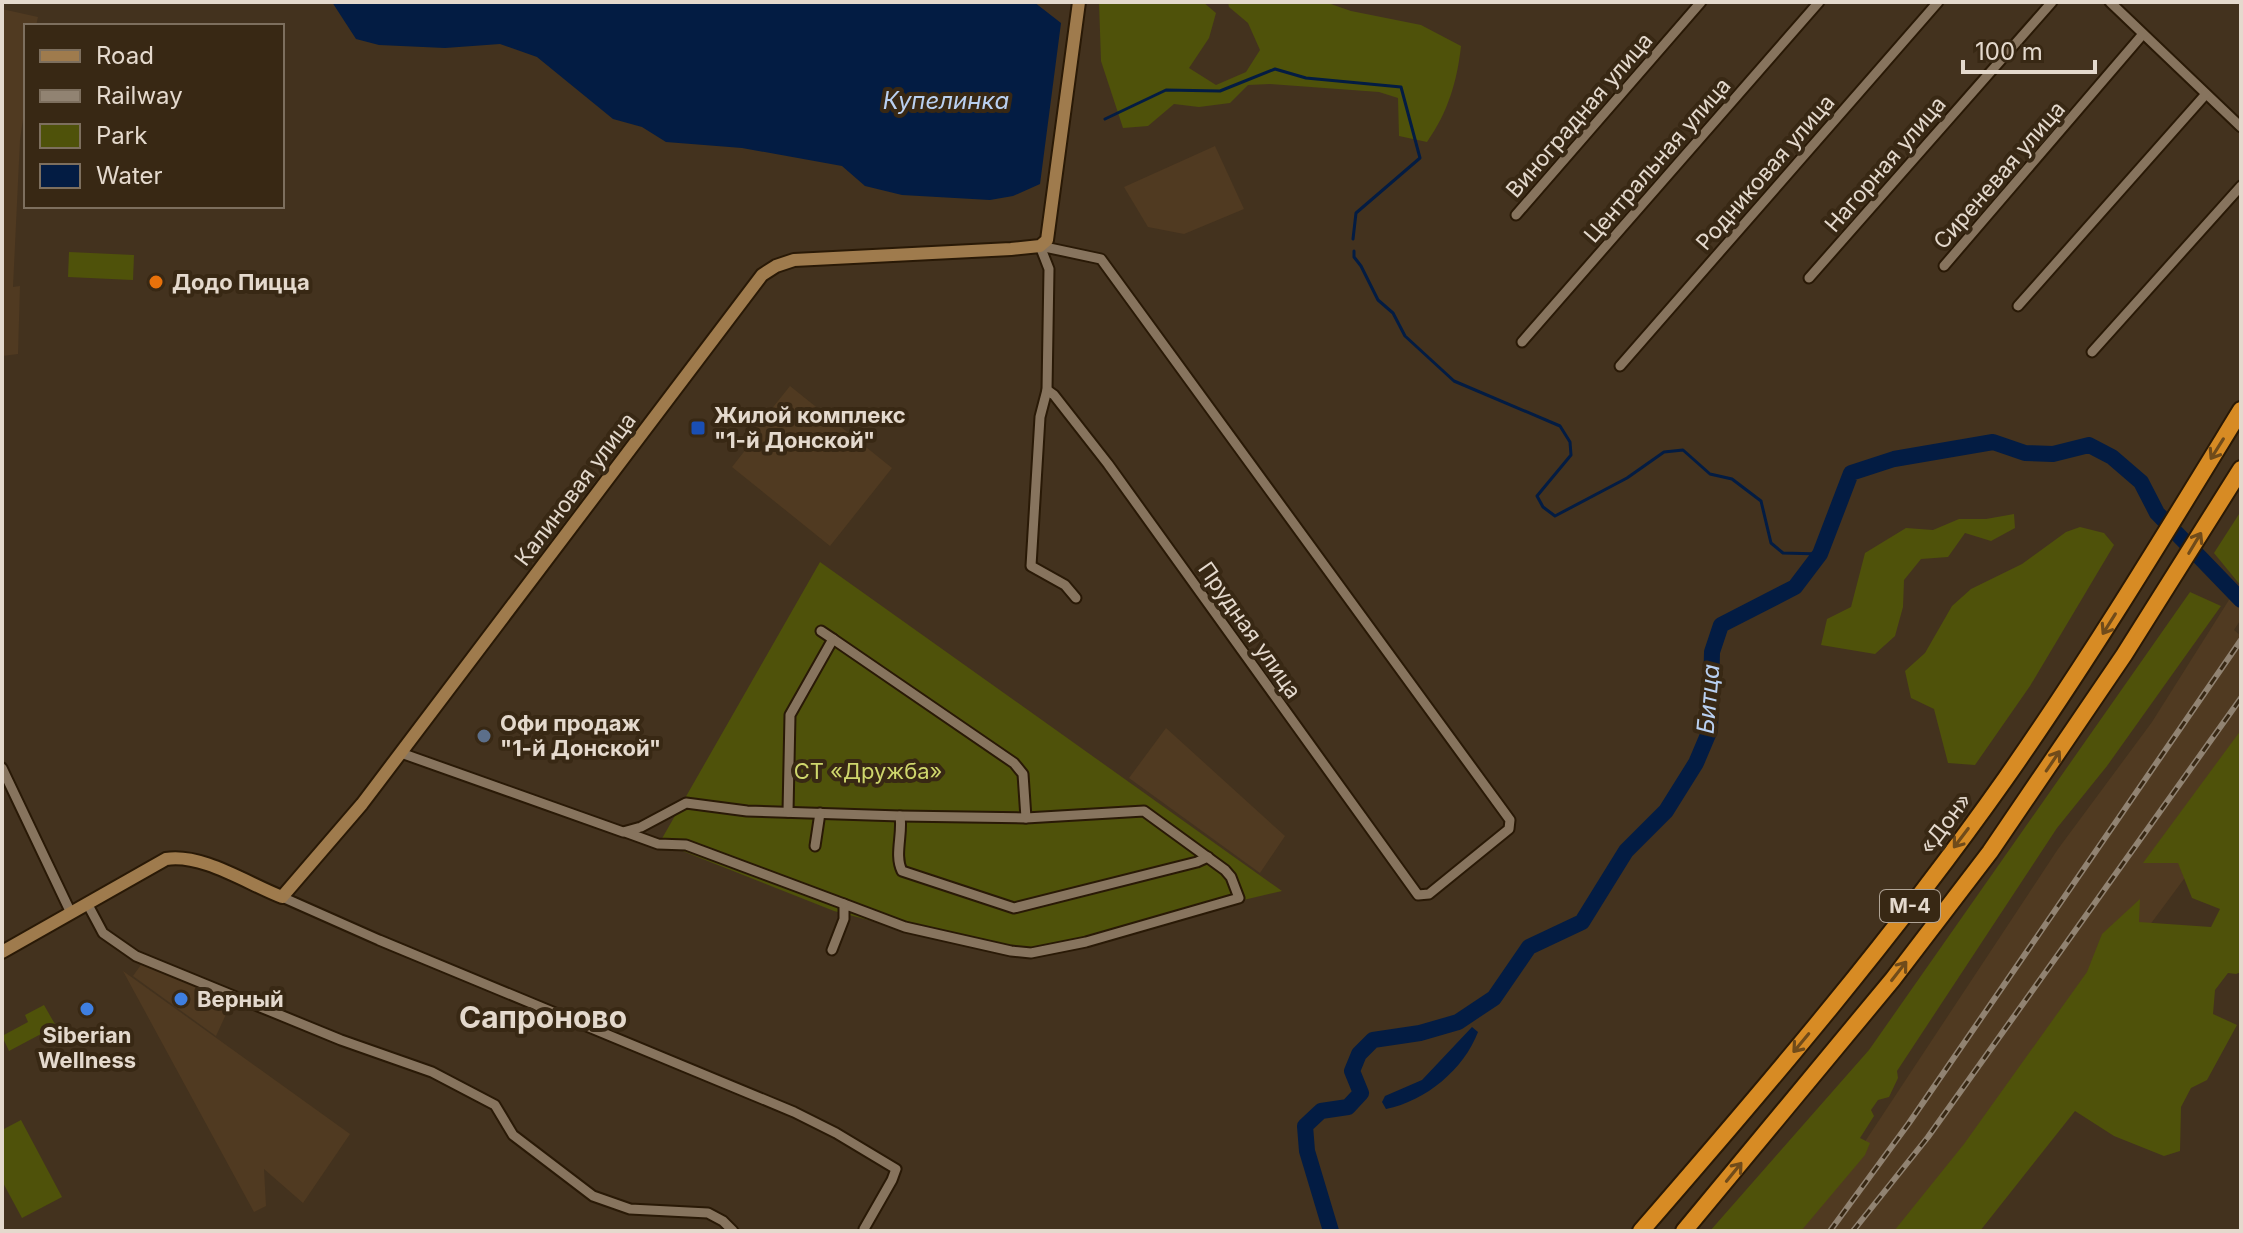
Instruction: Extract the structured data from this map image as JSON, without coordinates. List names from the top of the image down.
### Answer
{
  "streets": {
    "highway": ["«Дон»", "М-4"],
    "street": [
      "Виноградная улица",
      "Центральная улица",
      "Нагорная улица",
      "Родниковая улица",
      "Сиреневая улица",
      "Калиновая улица",
      "Прудная улица"
    ]
  },
  "crossings": [
    ["Калиновая улица", "Прудная улица"]
  ],
  "districts": ["Сапроново"],
  "water": ["Купелинка", "Битца"],
  "parks": ["СТ «Дружба»"],
  "places": {
    "other": [
      "Додо Пицца",
      "Офи продаж \"1-й Донской\"",
      "Верный",
      "Siberian Wellness"
    ],
    "transit": ["Жилой комплекс \"1-й Донской\""]
  },
  "legend": [
    "Road",
    "Railway",
    "Park",
    "Water"
  ],
  "scale_bar": "100 m"
}
